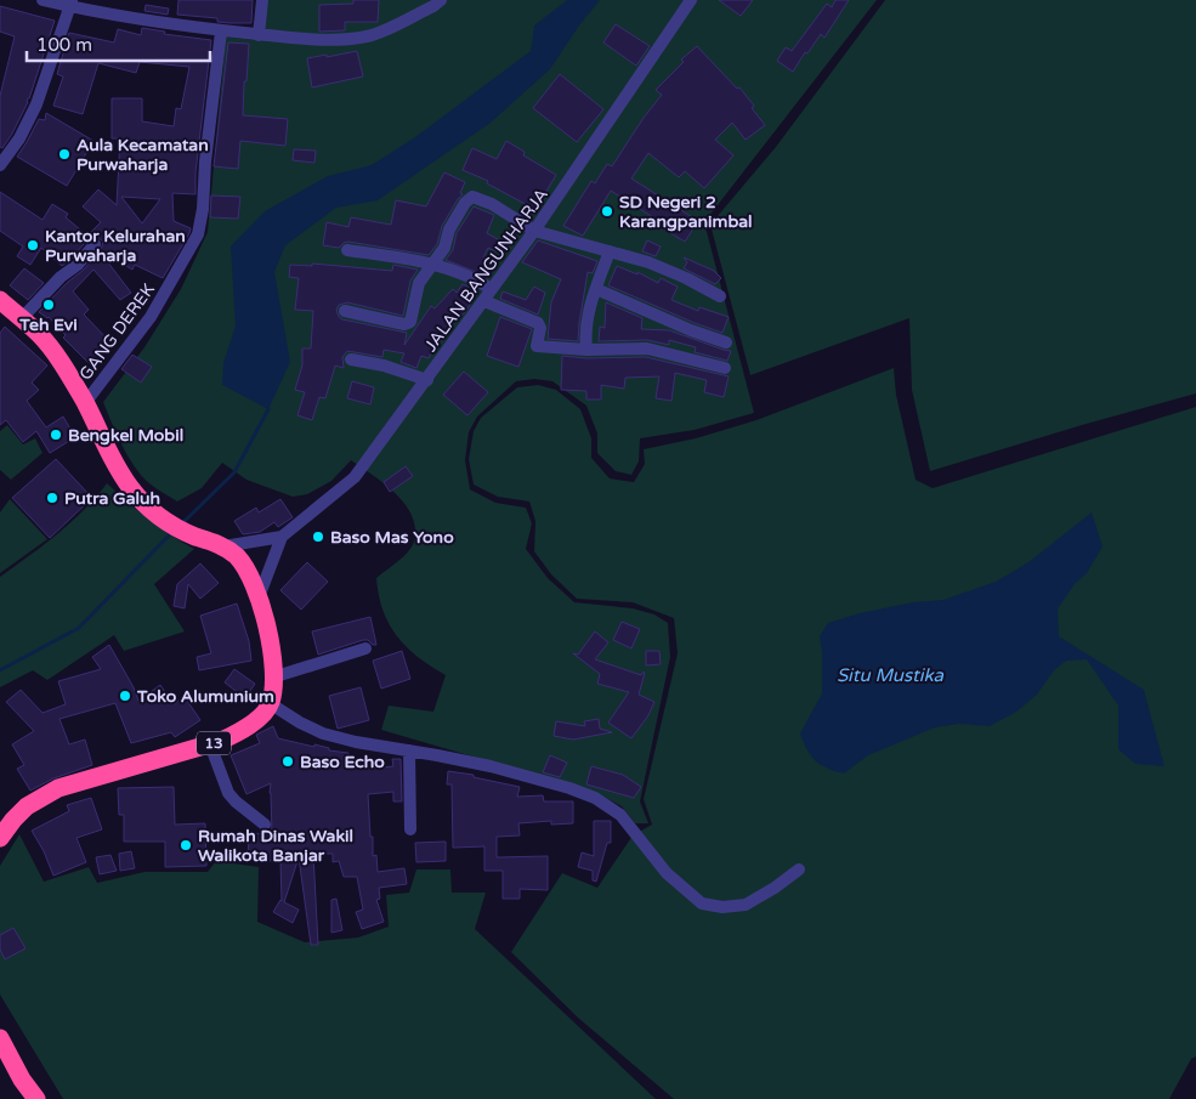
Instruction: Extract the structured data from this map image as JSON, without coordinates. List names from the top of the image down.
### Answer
{
  "streets": {
    "highway": ["13"],
    "street": ["JALAN BANGUNHARJA", "GANG DEREK"]
  },
  "water": ["Situ Mustika"],
  "places": [
    "Aula Kecamatan Purwaharja",
    "SD Negeri 2 Karangpanimbal",
    "Kantor Kelurahan Purwaharja",
    "Teh Evi",
    "Bengkel Mobil",
    "Putra Galuh",
    "Baso Mas Yono",
    "Toko Alumunium",
    "Baso Echo",
    "Rumah Dinas Wakil Walikota Banjar"
  ],
  "scale_bar": "100 m"
}
